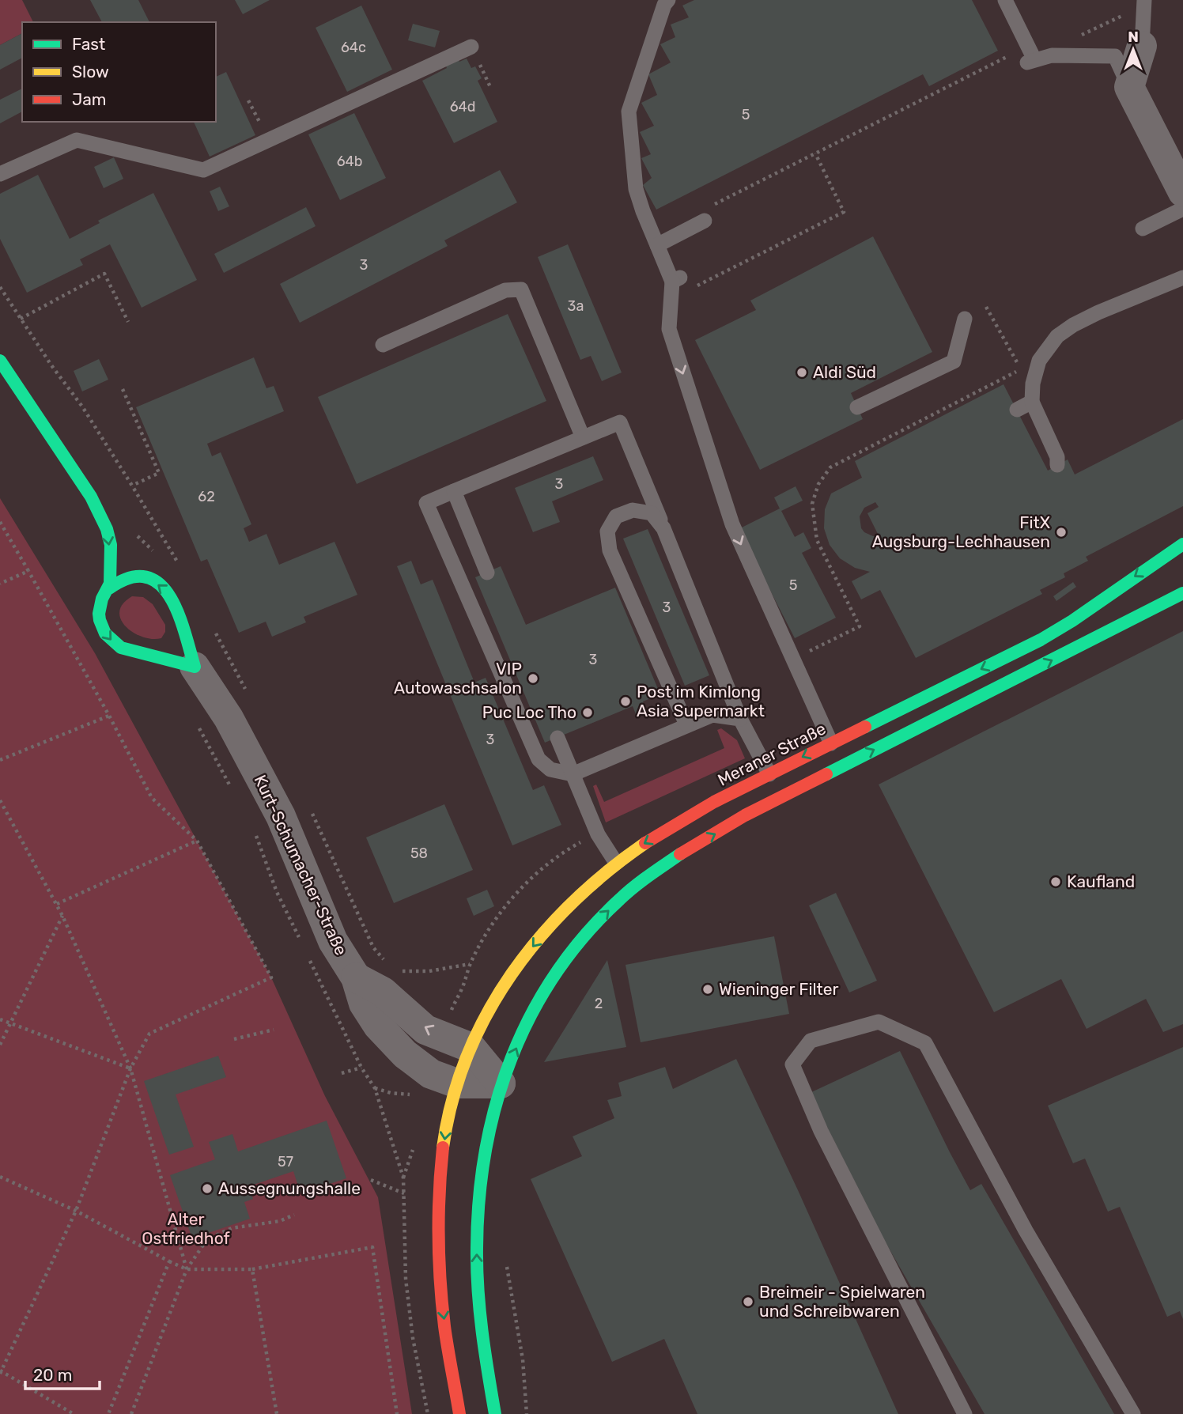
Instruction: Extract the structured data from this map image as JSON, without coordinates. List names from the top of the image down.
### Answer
{
  "streets": {
    "main road": ["Meraner Straße", "Kurt-Schumacher-Straße"]
  },
  "crossings": [
    ["Meraner Straße", "Kurt-Schumacher-Straße"]
  ],
  "parks": ["Alter Ostfriedhof"],
  "places": [
    "Aldi Süd",
    "FitX Augsburg-Lechhausen",
    "VIP Autowaschsalon",
    "Post im Kimlong Asia Supermarkt",
    "Puc Loc Tho",
    "Kaufland",
    "Wieninger Filter",
    "Aussegnungshalle",
    "Breimeir - Spielwaren und Schreibwaren"
  ],
  "house_numbers": [
    "64c",
    "64d",
    "5",
    "64b",
    "3",
    "3a",
    "3",
    "62",
    "5",
    "3",
    "3",
    "3",
    "58",
    "2",
    "57"
  ],
  "legend": ["Fast", "Slow", "Jam"],
  "scale_bar": "20 m",
  "north": "top"
}
